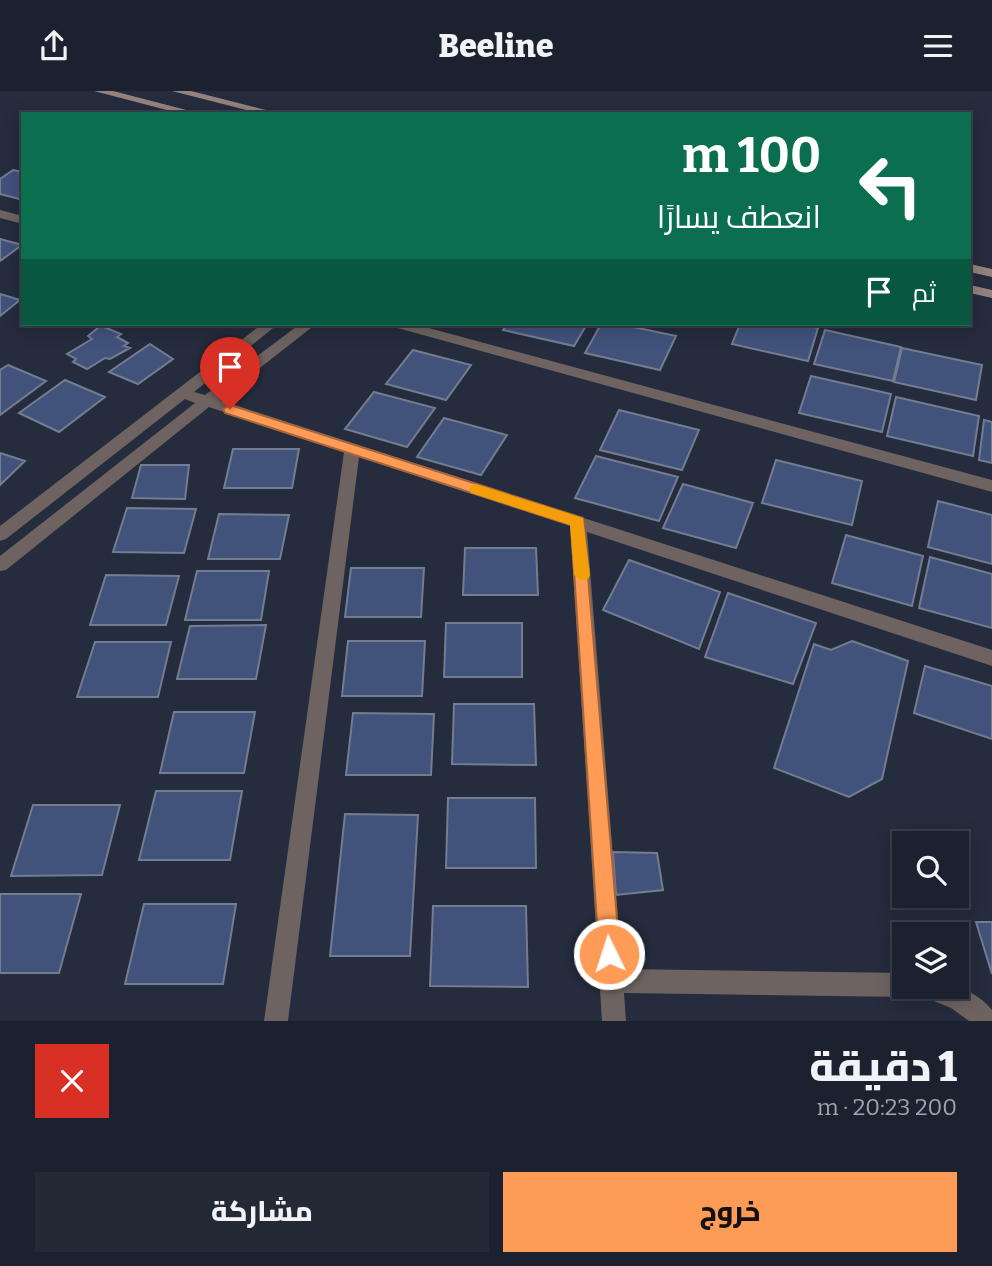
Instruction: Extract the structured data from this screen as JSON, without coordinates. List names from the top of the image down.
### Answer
{
  "page": {
    "header": "Beeline",
    "turn": ["100 m", "انعطف يسارًا"],
    "then": "ثم",
    "heading": ["1 دقيقة", "200 m · 20:23"],
    "buttons": ["خروج", "مشاركة"]
  }
}
